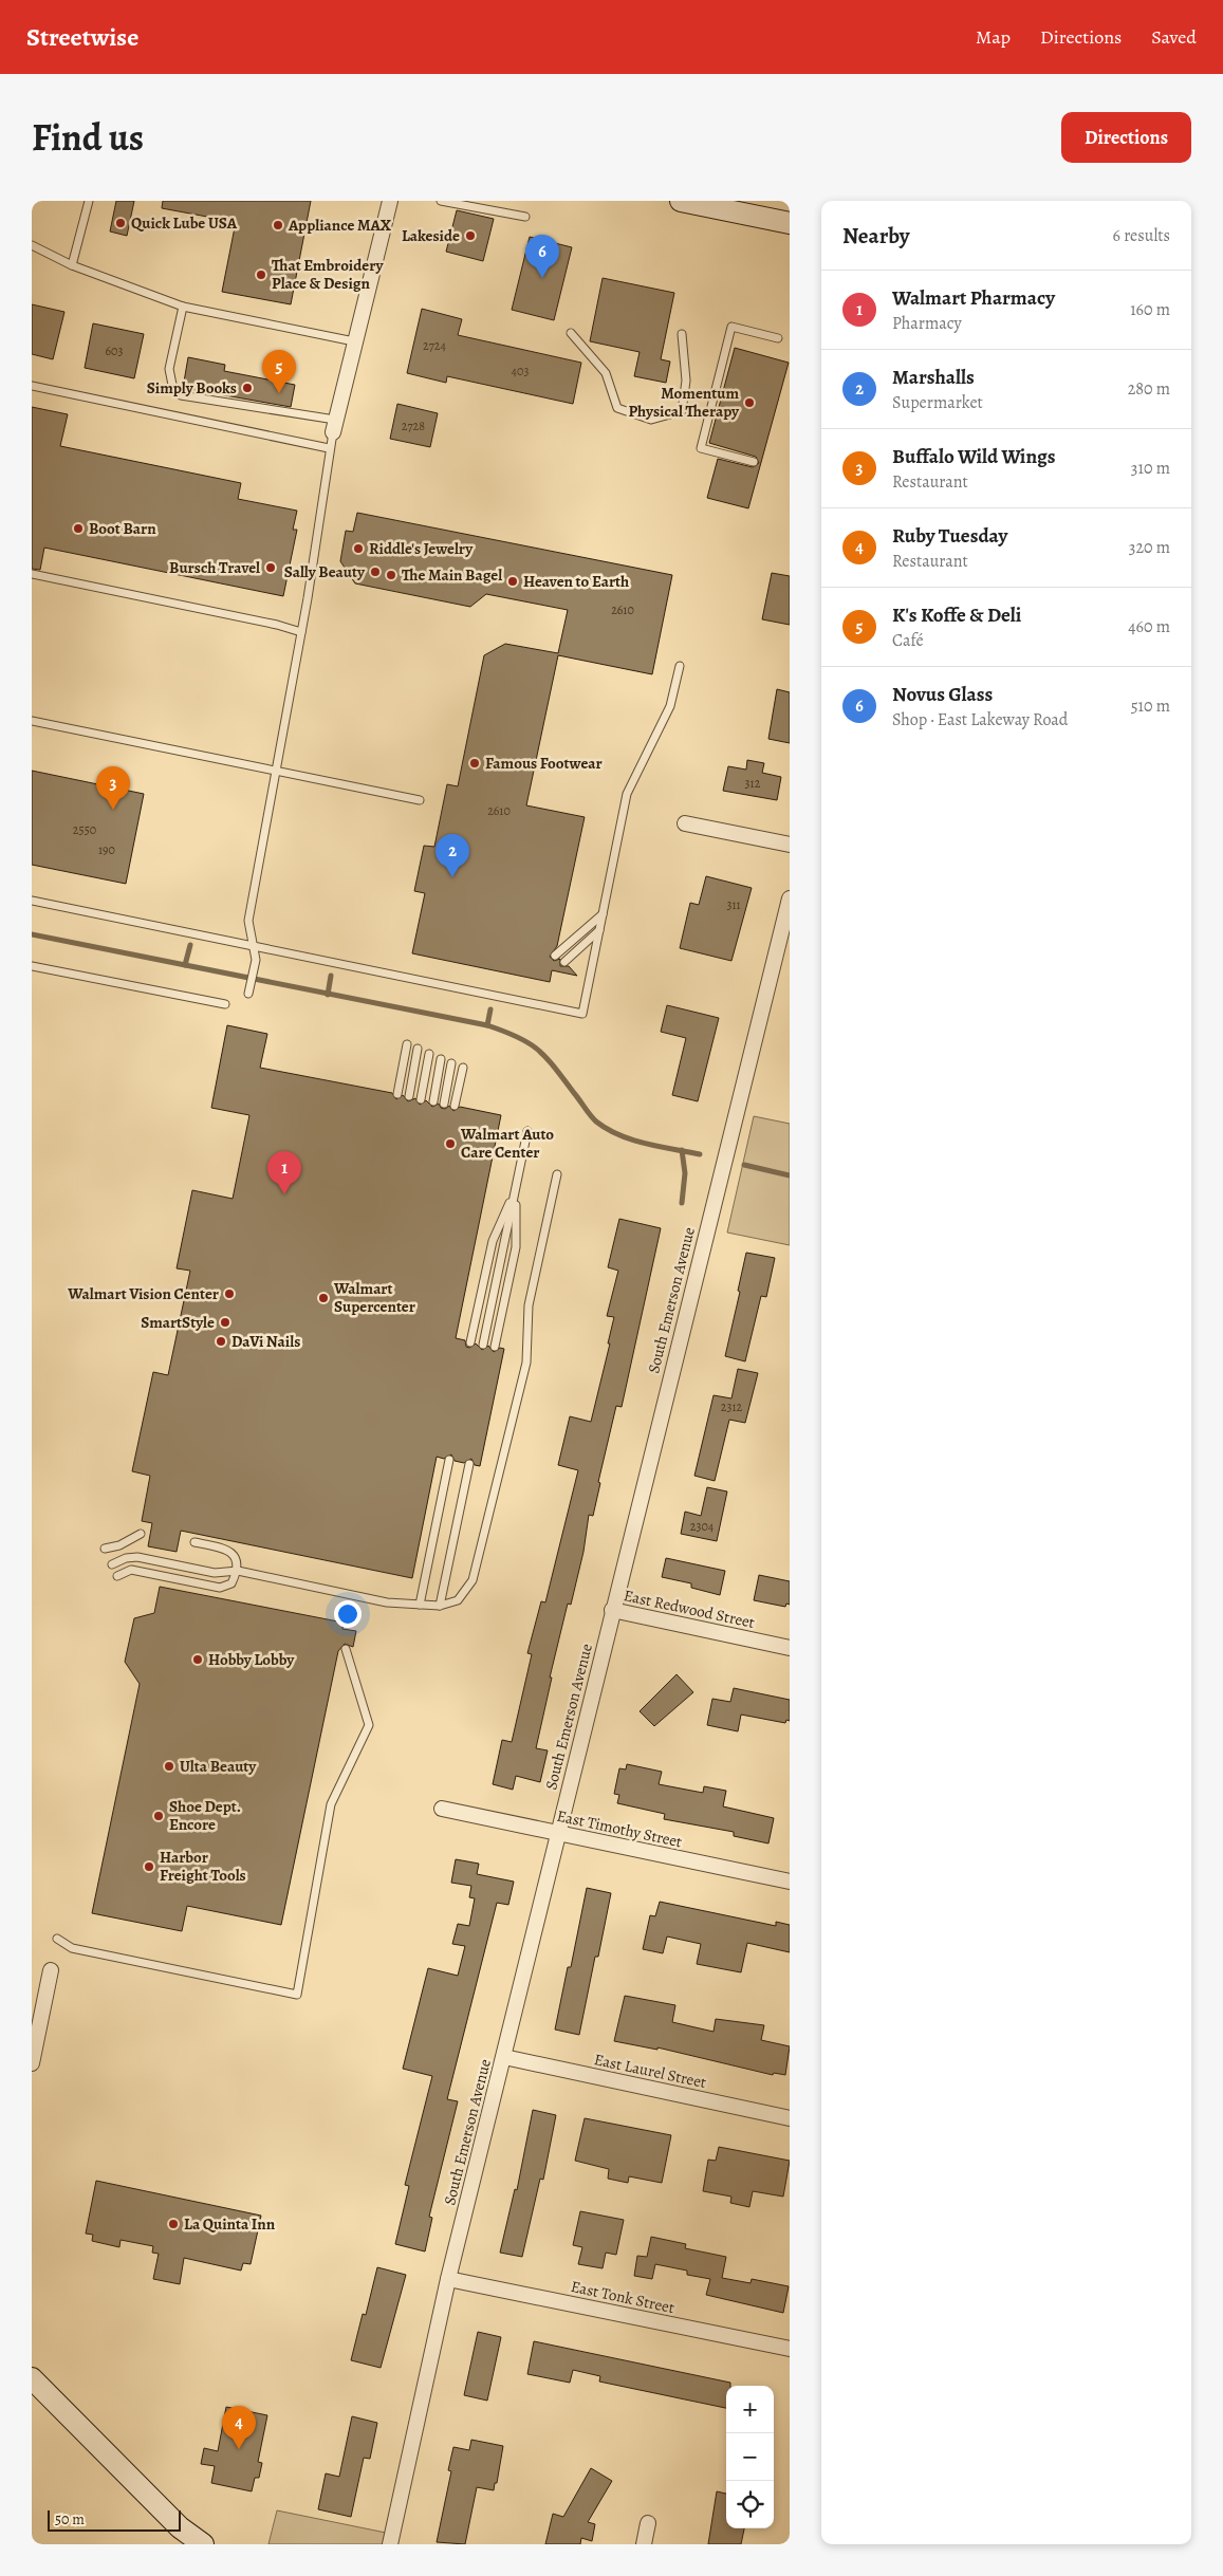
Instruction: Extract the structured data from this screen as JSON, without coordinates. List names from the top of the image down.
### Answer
{
  "streets": {
    "street": [
      "South Emerson Avenue",
      "East Redwood Street",
      "East Timothy Street",
      "East Laurel Street",
      "East Tonk Street"
    ]
  },
  "crossings": [
    ["South Emerson Avenue", "East Redwood Street"],
    ["South Emerson Avenue", "East Timothy Street"],
    ["South Emerson Avenue", "East Laurel Street"],
    ["South Emerson Avenue", "East Tonk Street"]
  ],
  "places": [
    "Quick Lube USA",
    "Appliance MAX",
    "Lakeside",
    "That Embroidery Place & Design",
    "Simply Books",
    "Momentum Physical Therapy",
    "Boot Barn",
    "Riddle's Jewelry",
    "Bursch Travel",
    "Sally Beauty",
    "The Main Bagel",
    "Heaven to Earth",
    "Famous Footwear",
    "Walmart Auto Care Center",
    "Walmart Vision Center",
    "Walmart Supercenter",
    "SmartStyle",
    "DaVi Nails",
    "Hobby Lobby",
    "Ulta Beauty",
    "Shoe Dept. Encore",
    "Harbor Freight Tools",
    "La Quinta Inn"
  ],
  "house_numbers": [
    "2724",
    "603",
    "403",
    "2728",
    "2610",
    "312",
    "2610",
    "2550",
    "190",
    "311",
    "2312",
    "2304"
  ],
  "scale_bar": "50 m",
  "page": {
    "header": "Streetwise",
    "nav": ["Map", "Directions", "Saved"],
    "title": "Find us",
    "buttons": "Directions",
    "heading": ["Nearby", "6 results"],
    "pins": [
      "6",
      "5",
      "3",
      "2",
      "1",
      "4"
    ],
    "list": [
      {
        "mark": "1",
        "name": "Walmart Pharmacy",
        "note": "Pharmacy",
        "value": "160 m"
      },
      {
        "mark": "2",
        "name": "Marshalls",
        "note": "Supermarket",
        "value": "280 m"
      },
      {
        "mark": "3",
        "name": "Buffalo Wild Wings",
        "note": "Restaurant",
        "value": "310 m"
      },
      {
        "mark": "4",
        "name": "Ruby Tuesday",
        "note": "Restaurant",
        "value": "320 m"
      },
      {
        "mark": "5",
        "name": "K's Koffe & Deli",
        "note": "Café",
        "value": "460 m"
      },
      {
        "mark": "6",
        "name": "Novus Glass",
        "note": "Shop · East Lakeway Road",
        "value": "510 m"
      }
    ],
    "map_buttons": ["+", "−"],
    "scale": "50 m"
  }
}
